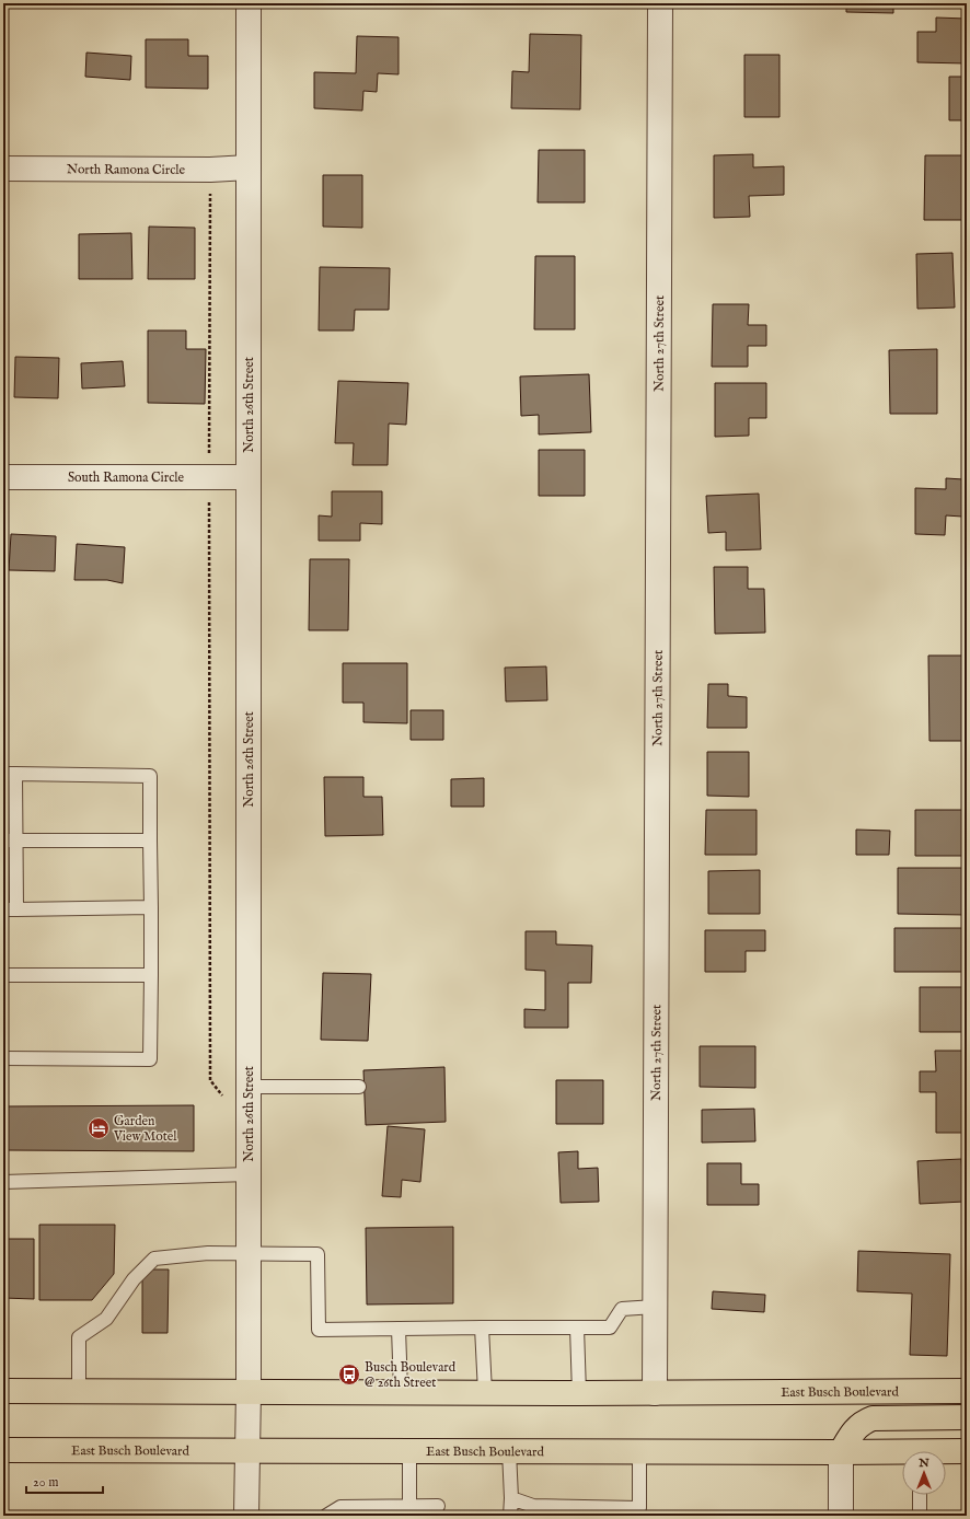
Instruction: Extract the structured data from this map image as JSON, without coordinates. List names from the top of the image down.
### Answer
{
  "streets": {
    "main road": ["East Busch Boulevard"],
    "street": [
      "North Ramona Circle",
      "North 27th Street",
      "North 26th Street",
      "South Ramona Circle"
    ]
  },
  "crossings": [
    ["North Ramona Circle", "North 26th Street"],
    ["North 27th Street", "East Busch Boulevard"],
    ["North 26th Street", "South Ramona Circle"],
    ["North 26th Street", "East Busch Boulevard"]
  ],
  "places": {
    "hotel": ["Garden View Motel"],
    "bus stop": ["Busch Boulevard @ 26th Street"]
  },
  "scale_bar": "20 m",
  "north": "top"
}
